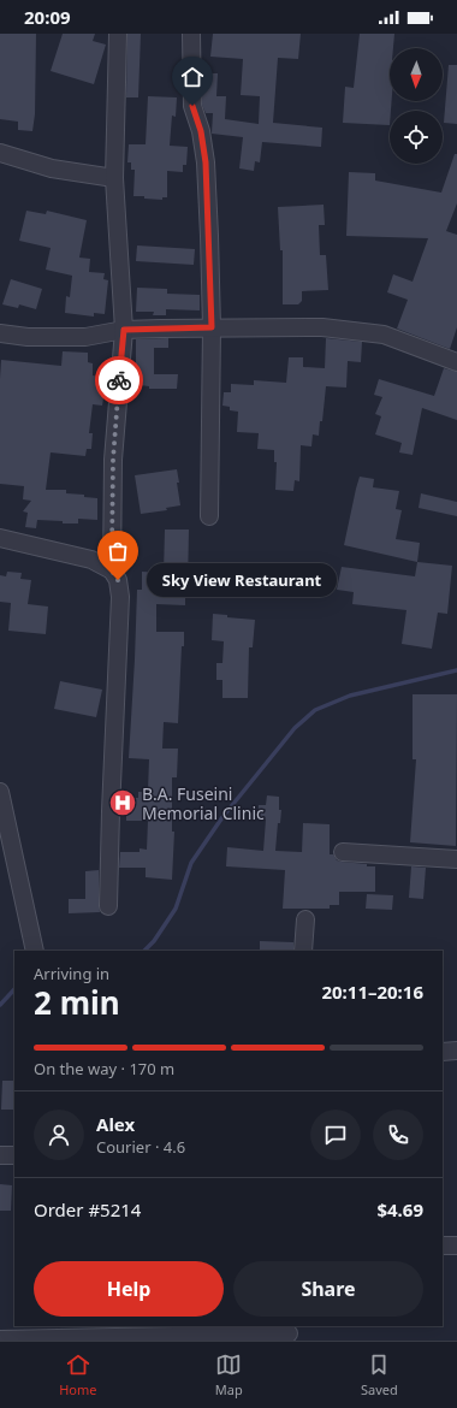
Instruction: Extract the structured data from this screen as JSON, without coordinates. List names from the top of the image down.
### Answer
{
  "places": {
    "other": ["Sky View Restaurant"],
    "hospital": ["B.A. Fuseini Memorial Clinic"]
  },
  "north": "bottom",
  "page": {
    "status": "20:09",
    "bubble": "Sky View Restaurant",
    "heading": ["2 min", "Arriving in", "20:11–20:16"],
    "panel": [
      "Alex",
      "Courier · 4.6",
      "Order #5214",
      "$4.69"
    ],
    "bar": "On the way · 170 m",
    "buttons": ["Help", "Share"],
    "tabs": ["Home", "Map", "Saved"]
  }
}
